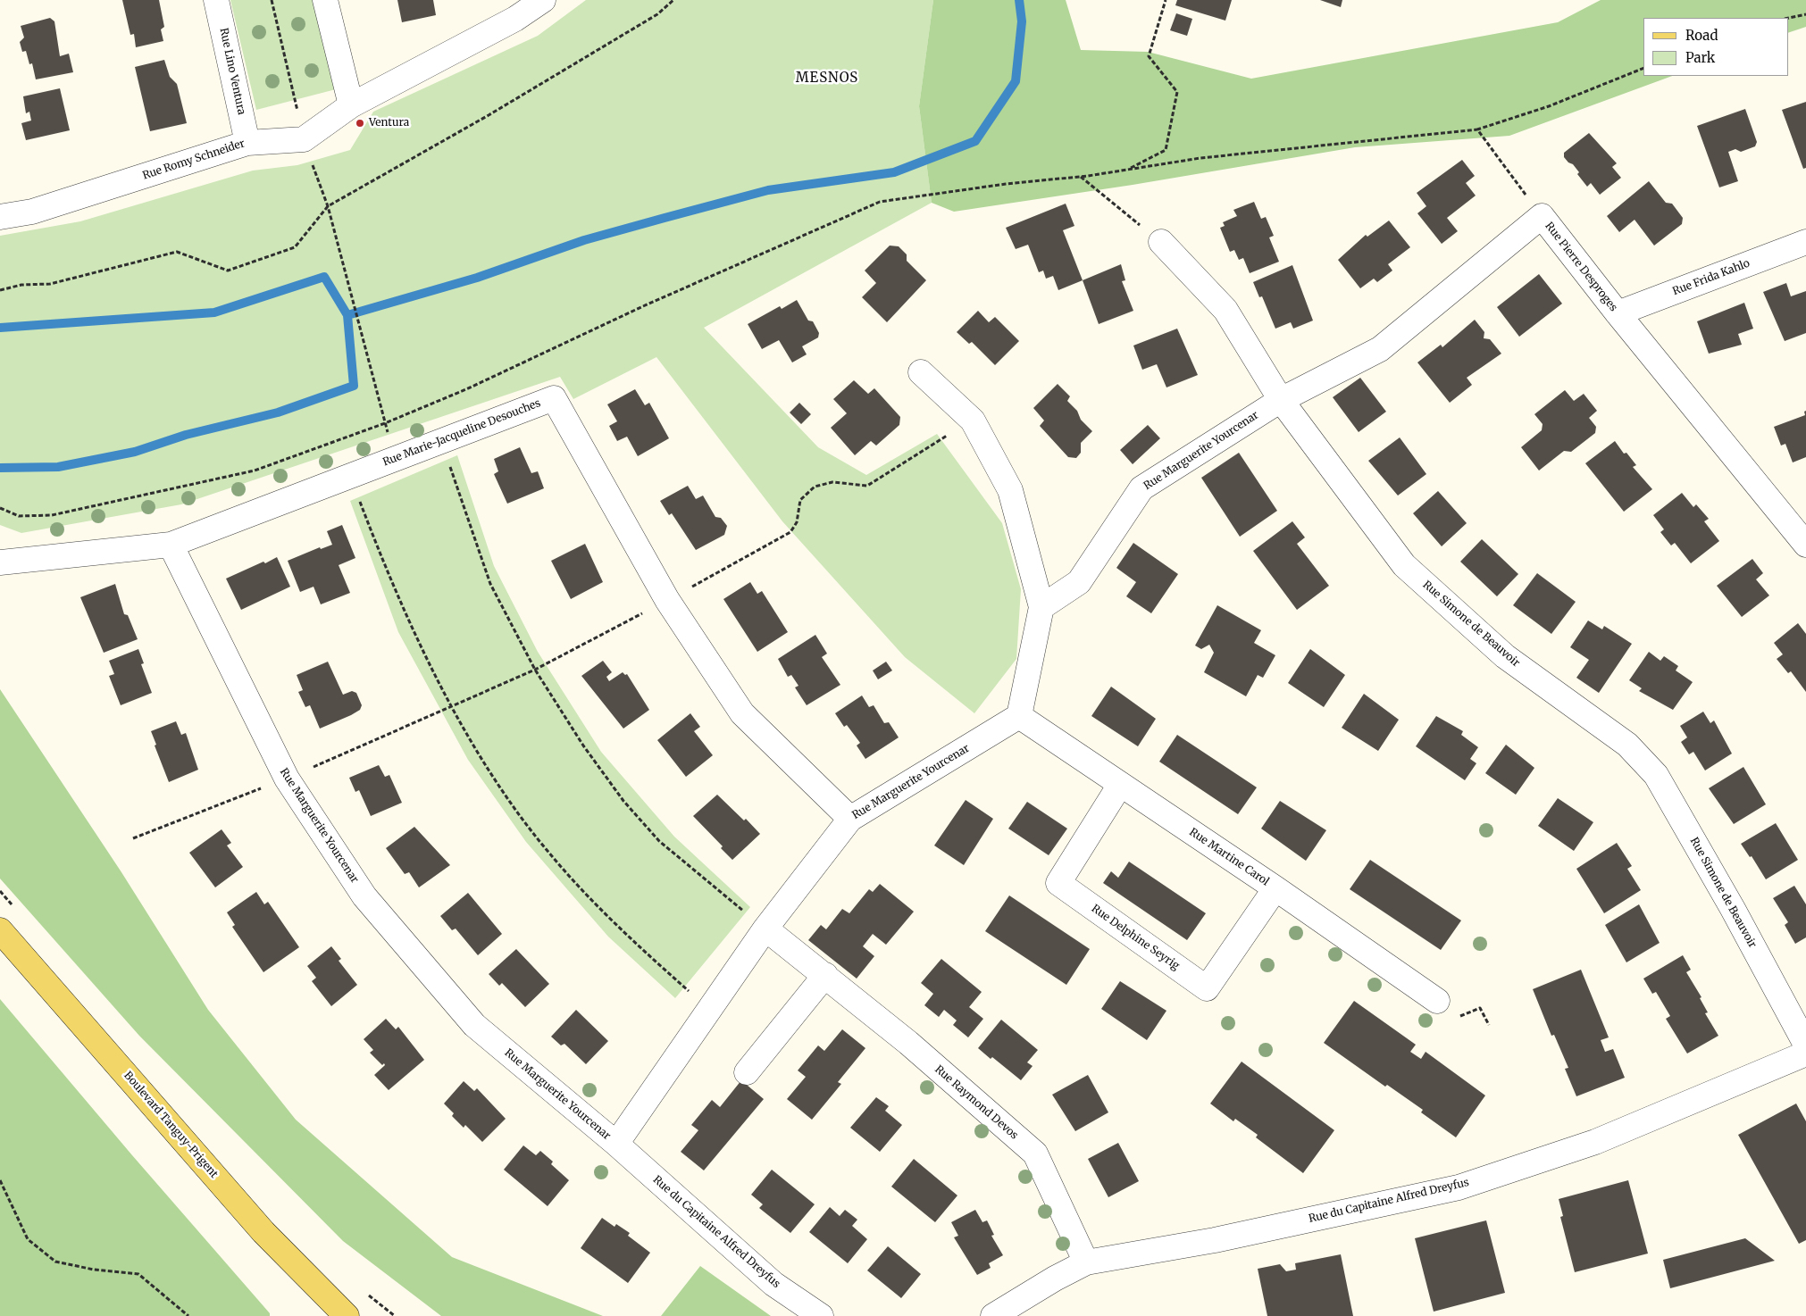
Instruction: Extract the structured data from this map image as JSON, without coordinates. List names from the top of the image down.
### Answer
{
  "streets": {
    "main road": ["Boulevard Tanguy-Prigent"],
    "street": [
      "Rue Lino Ventura",
      "Rue Romy Schneider",
      "Rue Pierre Desproges",
      "Rue Frida Kahlo",
      "Rue Marie-Jacqueline Desouches",
      "Rue Marguerite Yourcenar",
      "Rue Simone de Beauvoir",
      "Rue Martine Carol",
      "Rue Delphine Seyrig",
      "Rue Raymond Devos",
      "Rue du Capitaine Alfred Dreyfus"
    ]
  },
  "crossings": [
    ["Rue Lino Ventura", "Rue Romy Schneider"],
    ["Rue Pierre Desproges", "Rue Frida Kahlo"],
    ["Rue Pierre Desproges", "Rue Marguerite Yourcenar"],
    ["Rue Pierre Desproges", "Rue Simone de Beauvoir"],
    ["Rue Marie-Jacqueline Desouches", "Rue Marguerite Yourcenar"],
    ["Rue Marguerite Yourcenar", "Rue Simone de Beauvoir"],
    ["Rue Marguerite Yourcenar", "Rue Martine Carol"],
    ["Rue Marguerite Yourcenar", "Rue Raymond Devos"],
    ["Rue Marguerite Yourcenar", "Rue du Capitaine Alfred Dreyfus"],
    ["Rue Martine Carol", "Rue Delphine Seyrig"],
    ["Rue Raymond Devos", "Rue du Capitaine Alfred Dreyfus"]
  ],
  "districts": ["MESNOS"],
  "places": ["Ventura"],
  "legend": ["Road", "Park"]
}
